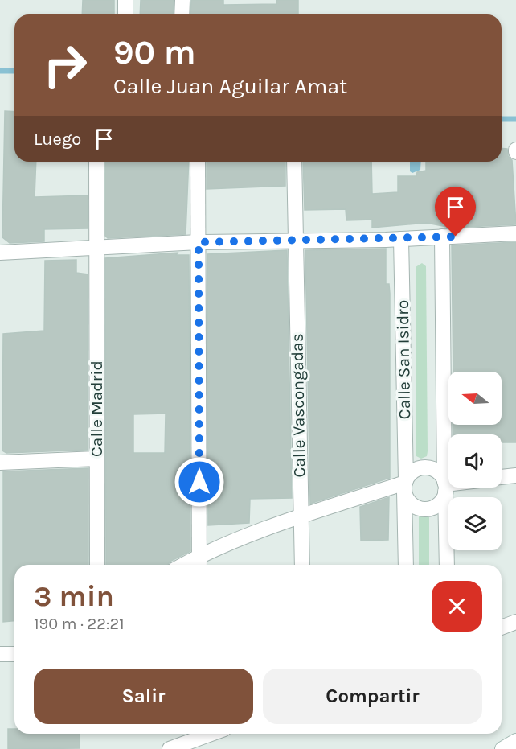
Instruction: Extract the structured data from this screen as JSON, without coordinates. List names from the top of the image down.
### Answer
{
  "streets": {
    "street": ["Calle San Isidro", "Calle Vascongadas", "Calle Madrid"]
  },
  "north": "left",
  "page": {
    "turn": ["90 m", "Calle Juan Aguilar Amat"],
    "then": "Luego",
    "heading": ["3 min", "190 m · 22:21"],
    "buttons": ["Salir", "Compartir"]
  }
}
